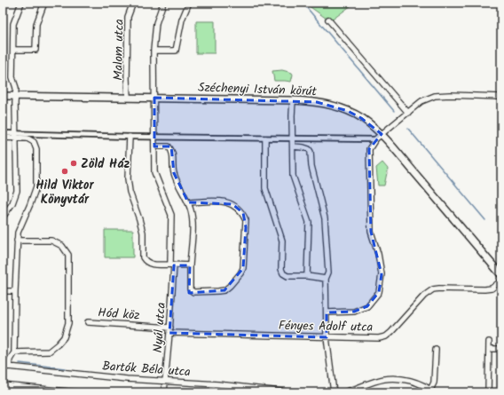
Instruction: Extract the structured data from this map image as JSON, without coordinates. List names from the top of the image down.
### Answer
{
  "streets": {
    "street": [
      "Malom utca",
      "Széchenyi István körút",
      "Hód köz",
      "Fényes Adolf utca",
      "Nyúl utca",
      "Bartók Béla utca"
    ]
  },
  "crossings": [
    ["Malom utca", "Széchenyi István körút"],
    ["Széchenyi István körút", "Nyúl utca"],
    ["Hód köz", "Fényes Adolf utca"],
    ["Hód köz", "Nyúl utca"],
    ["Fényes Adolf utca", "Nyúl utca"],
    ["Nyúl utca", "Bartók Béla utca"]
  ],
  "places": ["Zöld Ház", "Hild Viktor Könyvtár"]
}
